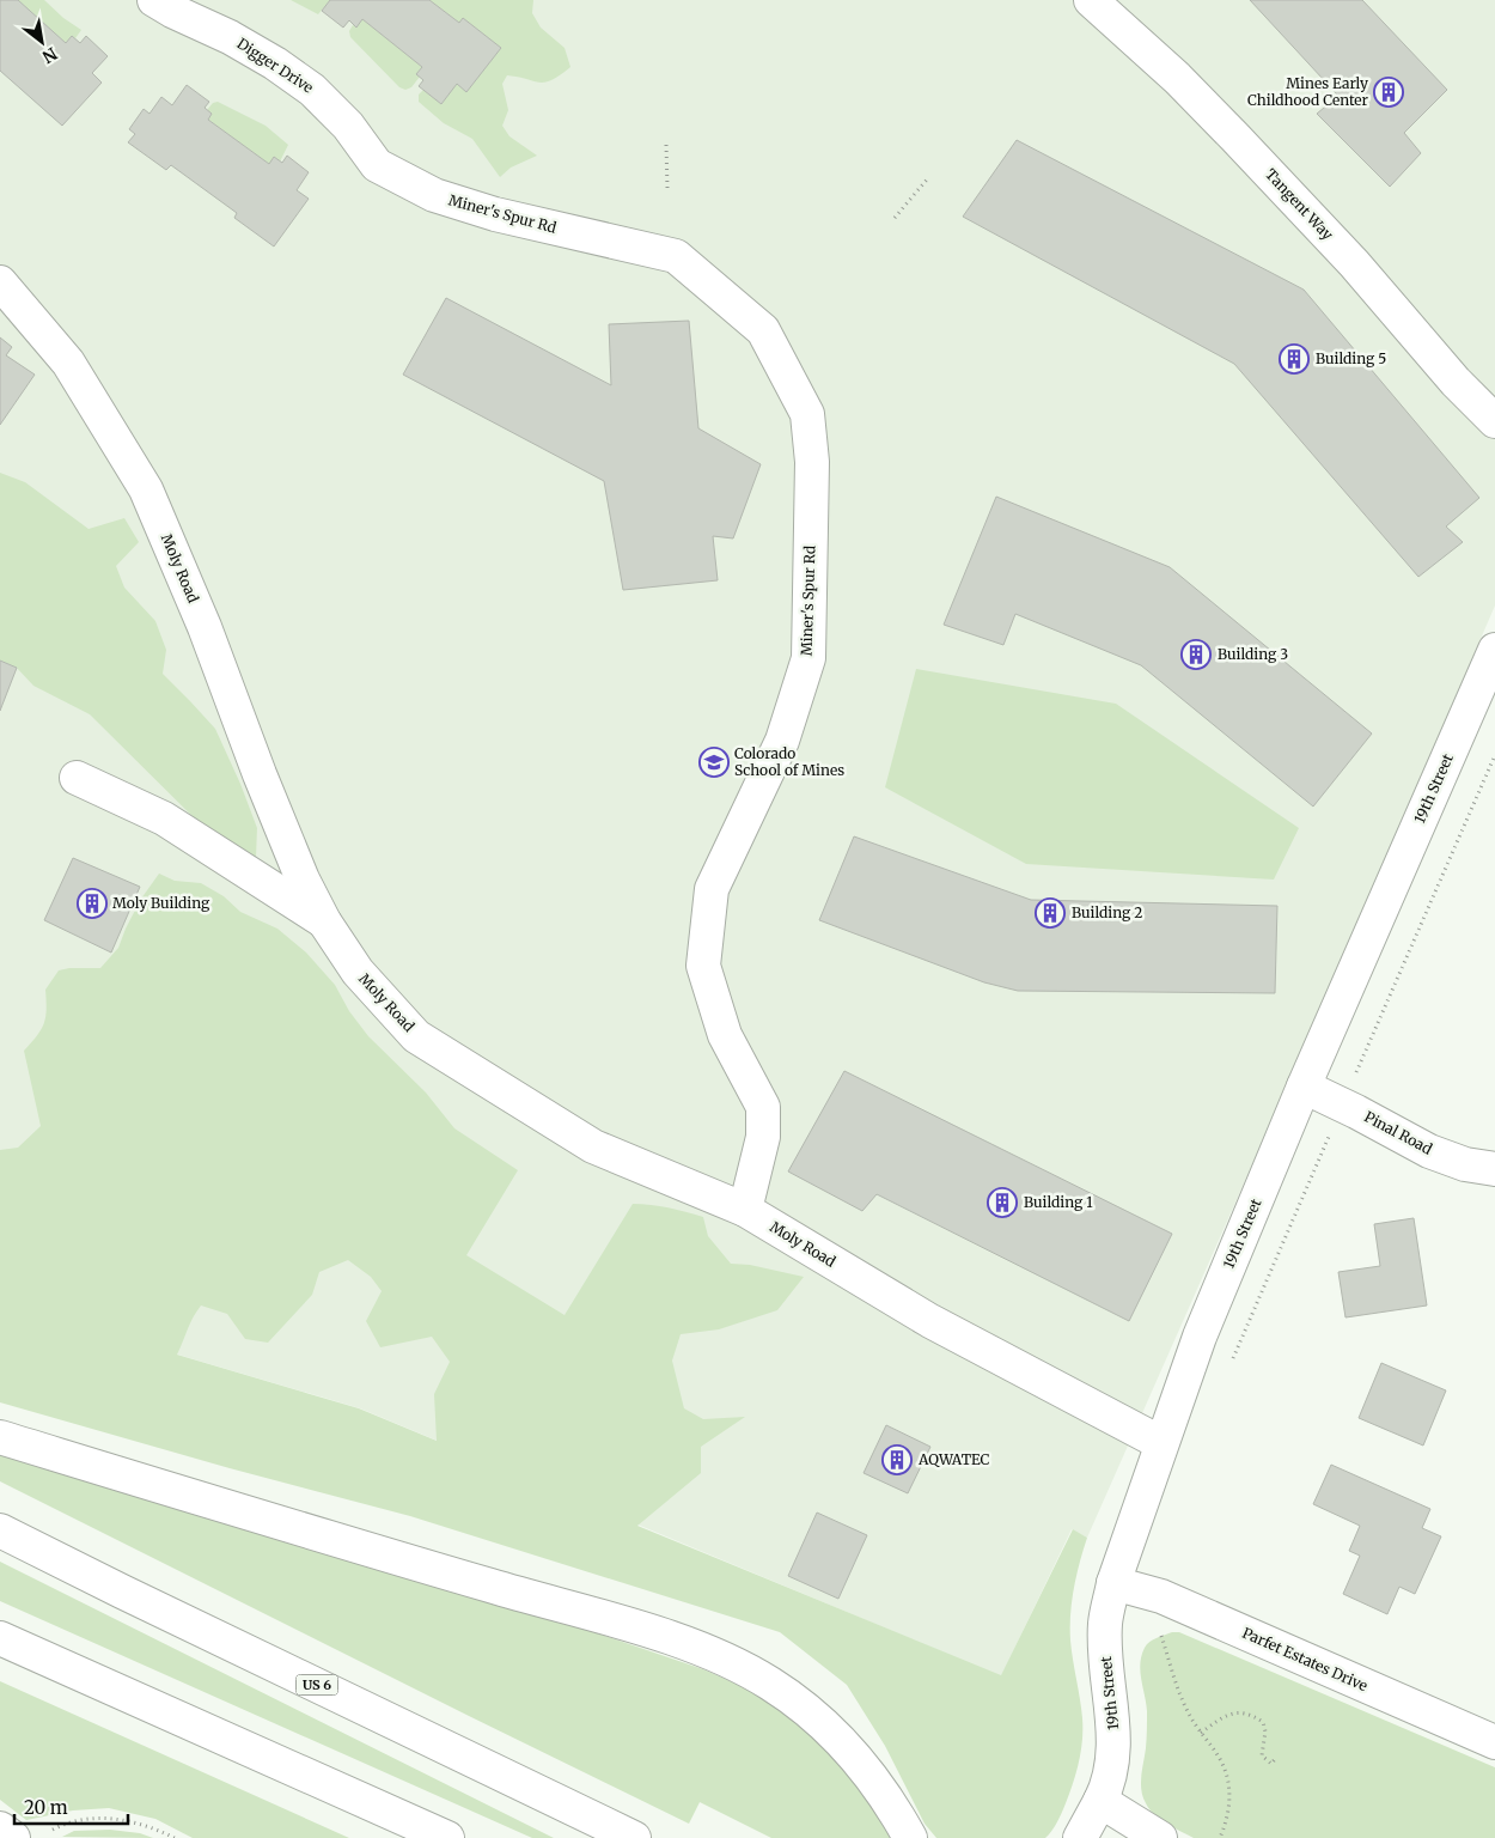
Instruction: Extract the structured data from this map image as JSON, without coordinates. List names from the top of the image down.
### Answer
{
  "streets": {
    "main road": [
      "Digger Drive",
      "Tangent Way",
      "Miner's Spur Rd",
      "Moly Road",
      "19th Street",
      "Pinal Road",
      "Parfet Estates Drive",
      "US 6"
    ]
  },
  "crossings": [
    ["Digger Drive", "Miner's Spur Rd"],
    ["Miner's Spur Rd", "Moly Road"],
    ["Moly Road", "19th Street"],
    ["19th Street", "Pinal Road"],
    ["19th Street", "Parfet Estates Drive"]
  ],
  "places": {
    "building": [
      "Mines Early Childhood Center",
      "Building 5",
      "Building 3",
      "Moly Building",
      "Building 2",
      "Building 1",
      "AQWATEC"
    ],
    "school or university": ["Colorado School of Mines"]
  },
  "scale_bar": "20 m",
  "north": "bottom right"
}
